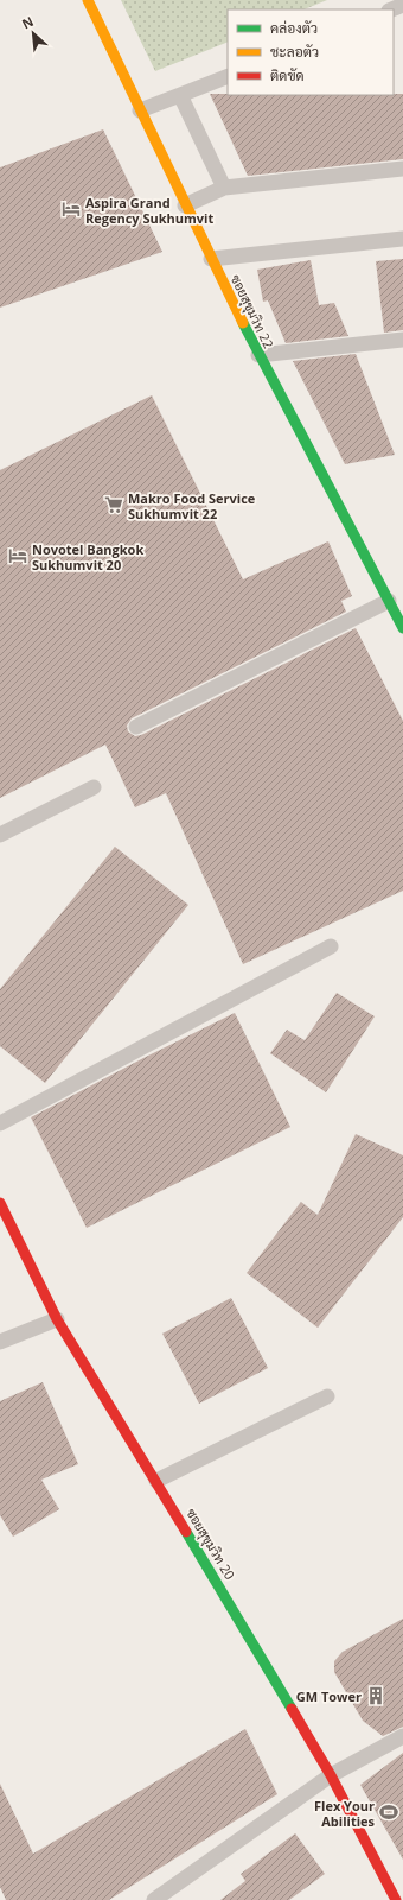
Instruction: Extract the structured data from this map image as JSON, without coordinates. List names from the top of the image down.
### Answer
{
  "streets": {
    "street": ["ซอยสุขุมวิท 22", "ซอยสุขุมวิท 20"]
  },
  "places": {
    "hotel": ["Aspira Grand Regency Sukhumvit", "Novotel Bangkok Sukhumvit 20"],
    "supermarket": ["Makro Food Service Sukhumvit 22"],
    "building": ["GM Tower"],
    "sports": ["Flex Your Abilities"]
  },
  "legend": ["คล่องตัว", "ชะลอตัว", "ติดขัด"],
  "north": "top left"
}
